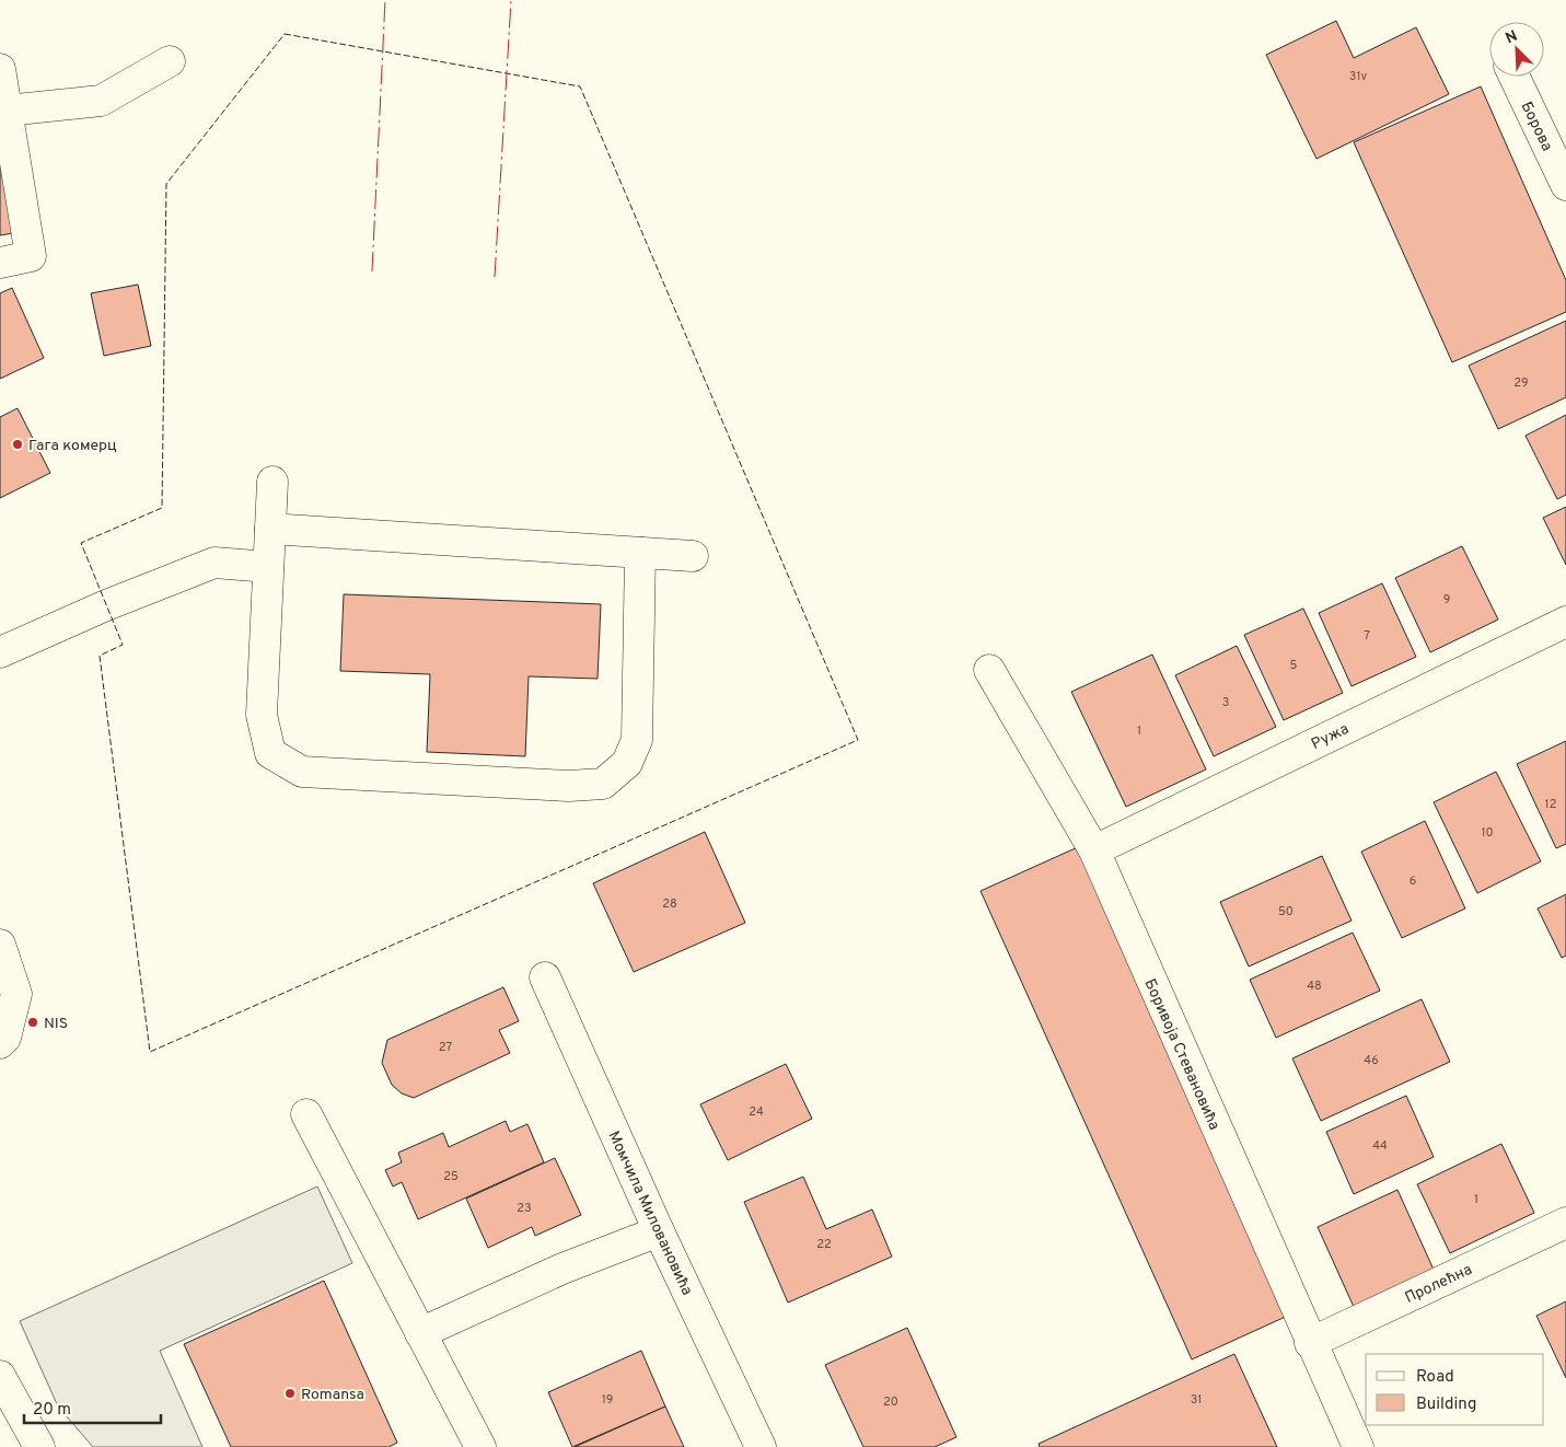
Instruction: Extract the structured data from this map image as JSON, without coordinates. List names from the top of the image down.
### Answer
{
  "streets": {
    "street": [
      "Борова",
      "Ружа",
      "Боривоја Стевановића",
      "Момчила Миловановића",
      "Пролећна"
    ]
  },
  "crossings": [
    ["Ружа", "Боривоја Стевановића"],
    ["Боривоја Стевановића", "Пролећна"]
  ],
  "places": ["Гага комерц", "NIS", "Romansa"],
  "house_numbers": [
    "31v",
    "29",
    "9",
    "7",
    "5",
    "3",
    "1",
    "12",
    "10",
    "6",
    "28",
    "50",
    "48",
    "27",
    "46",
    "24",
    "44",
    "25",
    "1",
    "23",
    "22",
    "19",
    "31",
    "20"
  ],
  "legend": ["Road", "Building"],
  "scale_bar": "20 m",
  "north": "top left"
}
